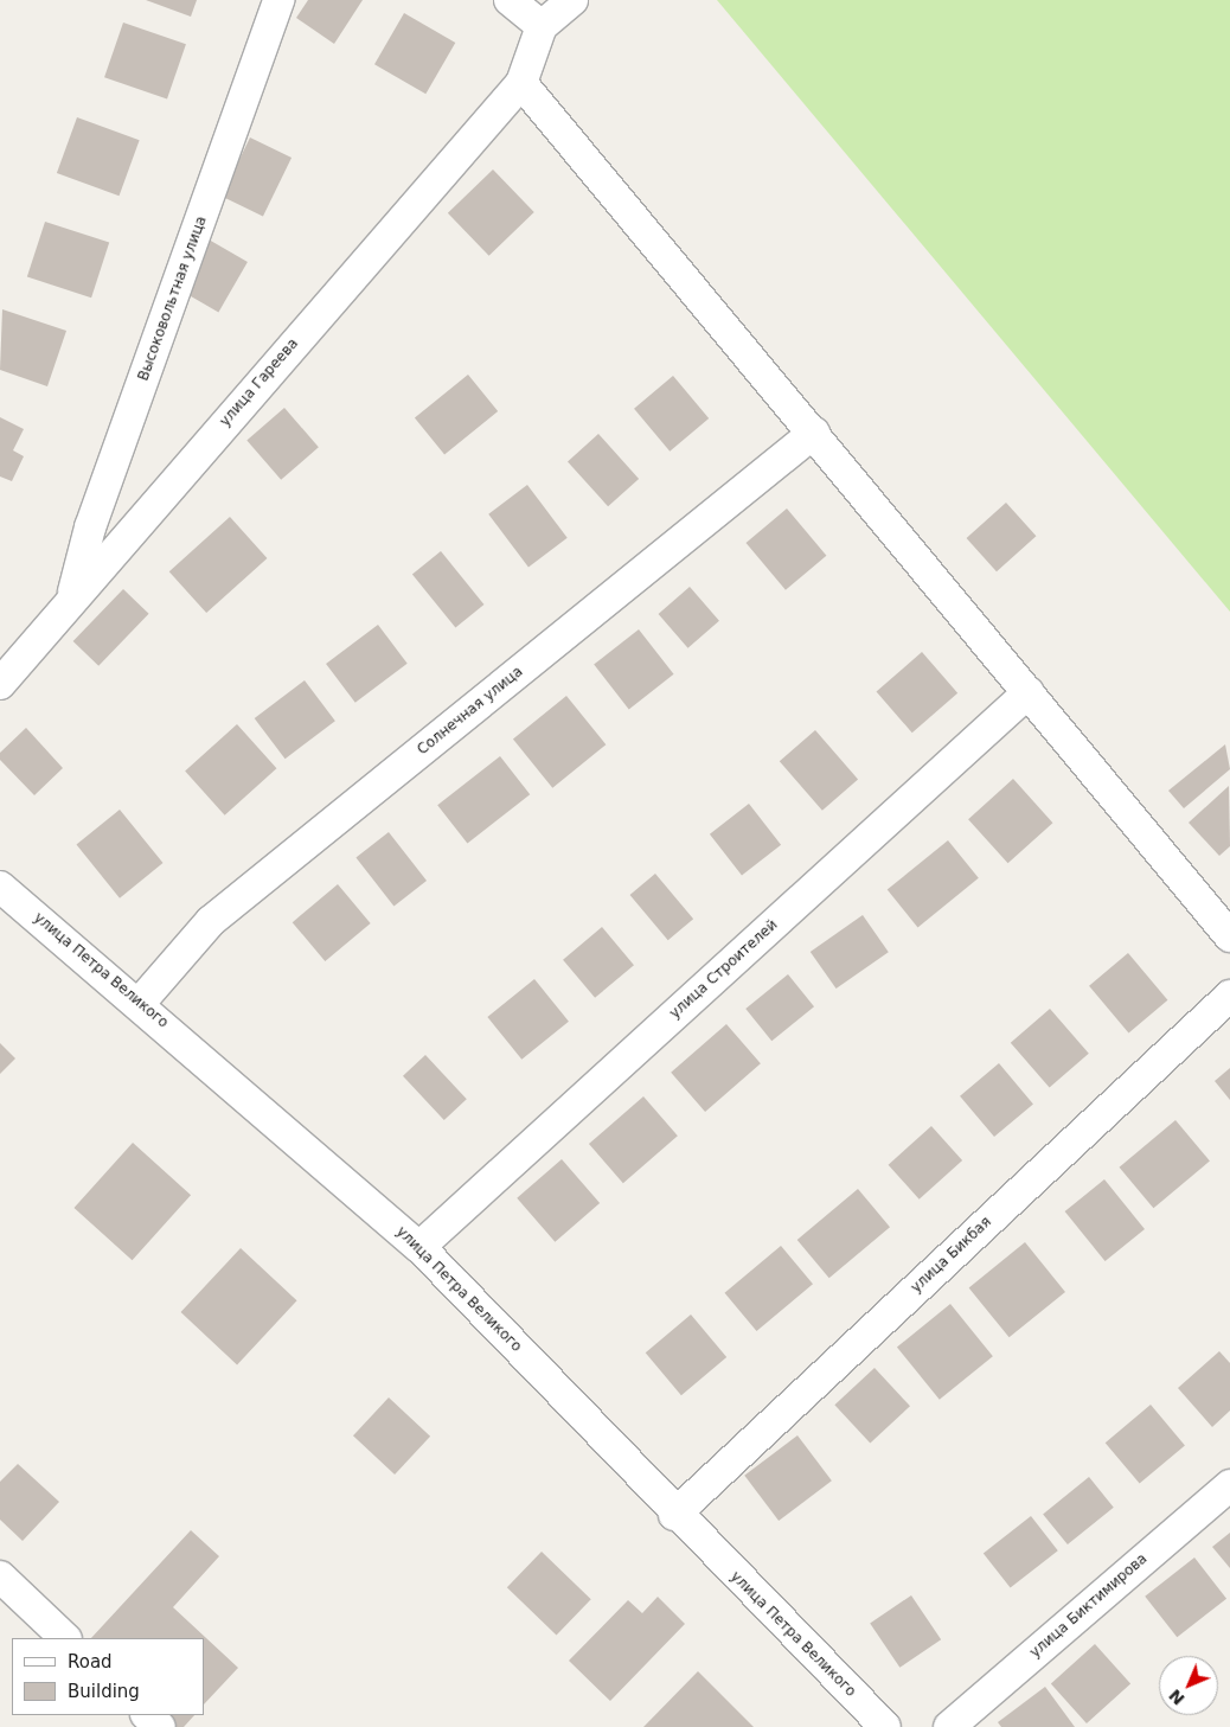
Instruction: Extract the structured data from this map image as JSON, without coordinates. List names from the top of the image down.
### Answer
{
  "streets": {
    "street": [
      "Высоковольтная улица",
      "улица Гареева",
      "Солнечная улица",
      "улица Строителей",
      "улица Петра Великого",
      "улица Бикбая",
      "улица Биктимирова"
    ]
  },
  "crossings": [
    ["Высоковольтная улица", "улица Гареева"],
    ["Солнечная улица", "улица Петра Великого"],
    ["улица Строителей", "улица Петра Великого"],
    ["улица Петра Великого", "улица Бикбая"]
  ],
  "legend": ["Road", "Building"],
  "north": "bottom left"
}
